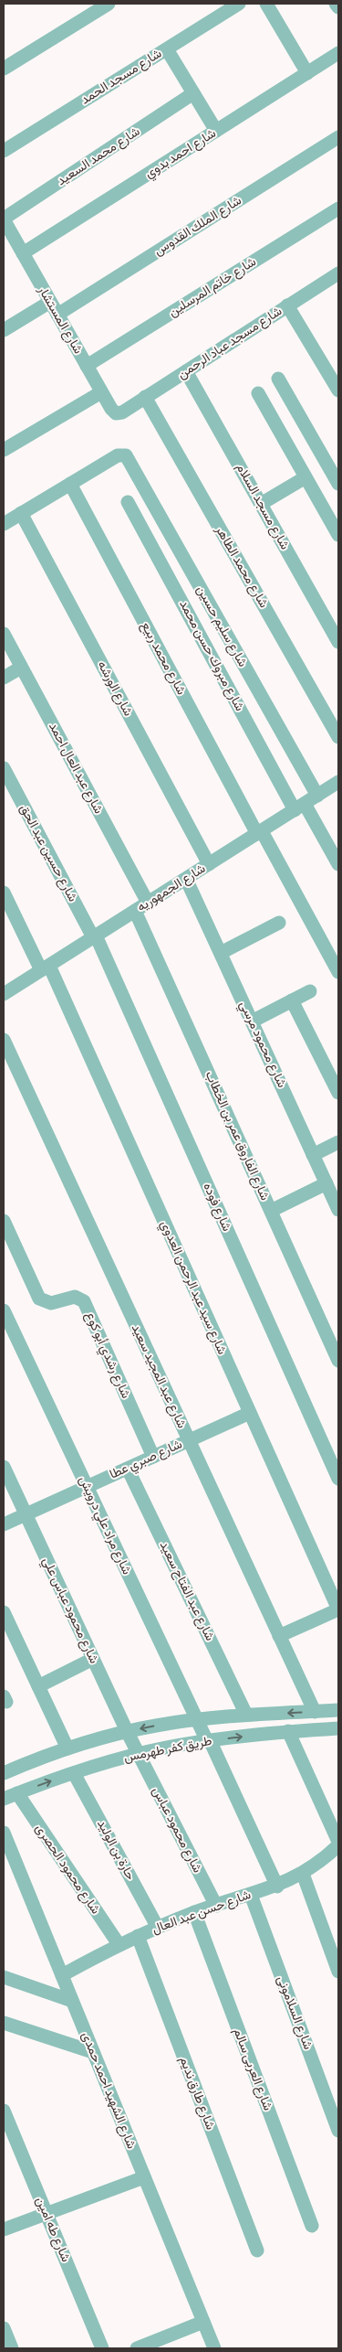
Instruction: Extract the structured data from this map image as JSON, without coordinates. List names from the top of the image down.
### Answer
{
  "streets": {
    "street": [
      "شارع مسجد الحمد",
      "شارع احمد بدوي",
      "شارع محمد السعيد",
      "شارع الملك القدوس",
      "شارع خاتم المرسلين",
      "شارع المستشار",
      "شارع مسجد عباد الرحمن",
      "شارع مسجد السلام",
      "شارع محمد الطاهر",
      "شارع سليم حسين",
      "شارع مبروك حسن محمد",
      "شارع محمد ربيع",
      "شارع الورشه",
      "شارع عبد العال احمد",
      "شارع حسين عبد الحق",
      "شارع الجمهوريه",
      "شارع محمود مرسي",
      "شارع الفاروق عمر بن الخطاب",
      "شارع فوده",
      "شارع سيد عبد الرحمن العدوي",
      "شارع رشدي أبو كوع",
      "شارع عبد المجيد سعيد",
      "شارع صبري عطا",
      "شارع مراد علي درويش",
      "شارع عبد الفتاح سعيد",
      "شارع محمود عباس علي",
      "طريق كفر طهرمس",
      "شارع محمود عباس",
      "حارة بن الوليد",
      "شارع محمود الحصرى",
      "شارع حسن عبد العال",
      "شارع السلامونى",
      "شارع العربى سالم",
      "شارع الشهيد احمد حمدى",
      "شارع طارق نديم",
      "شارع طه امين"
    ]
  },
  "crossings": [
    ["شارع احمد بدوي", "شارع المستشار"],
    ["شارع محمد السعيد", "شارع المستشار"],
    ["شارع الملك القدوس", "شارع المستشار"],
    ["شارع خاتم المرسلين", "شارع المستشار"],
    ["شارع المستشار", "شارع مسجد عباد الرحمن"],
    ["شارع مسجد عباد الرحمن", "شارع مسجد السلام"],
    ["شارع مسجد عباد الرحمن", "شارع محمد الطاهر"],
    ["شارع سليم حسين", "شارع محمد ربيع"],
    ["شارع سليم حسين", "شارع الجمهوريه"],
    ["شارع مبروك حسن محمد", "شارع الجمهوريه"],
    ["شارع محمد ربيع", "شارع الجمهوريه"],
    ["شارع الورشه", "شارع الجمهوريه"],
    ["شارع عبد العال احمد", "شارع الجمهوريه"],
    ["شارع حسين عبد الحق", "شارع الجمهوريه"],
    ["شارع حسين عبد الحق", "شارع فوده"],
    ["شارع الجمهوريه", "شارع محمود مرسي"],
    ["شارع الجمهوريه", "شارع الفاروق عمر بن الخطاب"],
    ["شارع الجمهوريه", "شارع فوده"],
    ["شارع الجمهوريه", "شارع سيد عبد الرحمن العدوي"],
    ["شارع سيد عبد الرحمن العدوي", "شارع صبري عطا"],
    ["شارع رشدي أبو كوع", "شارع صبري عطا"],
    ["شارع عبد المجيد سعيد", "شارع صبري عطا"],
    ["شارع عبد المجيد سعيد", "طريق كفر طهرمس"],
    ["شارع صبري عطا", "شارع مراد علي درويش"],
    ["شارع صبري عطا", "شارع عبد الفتاح سعيد"],
    ["شارع صبري عطا", "شارع محمود عباس علي"],
    ["شارع مراد علي درويش", "طريق كفر طهرمس"],
    ["شارع مراد علي درويش", "شارع حسن عبد العال"],
    ["شارع عبد الفتاح سعيد", "طريق كفر طهرمس"],
    ["شارع محمود عباس علي", "طريق كفر طهرمس"],
    ["شارع محمود عباس علي", "شارع محمود عباس"],
    ["طريق كفر طهرمس", "شارع محمود عباس"],
    ["طريق كفر طهرمس", "حارة بن الوليد"],
    ["طريق كفر طهرمس", "شارع محمود الحصرى"],
    ["شارع محمود عباس", "شارع حسن عبد العال"],
    ["حارة بن الوليد", "شارع حسن عبد العال"],
    ["شارع محمود الحصرى", "شارع حسن عبد العال"],
    ["شارع حسن عبد العال", "شارع السلامونى"],
    ["شارع حسن عبد العال", "شارع العربى سالم"],
    ["شارع حسن عبد العال", "شارع الشهيد احمد حمدى"],
    ["شارع حسن عبد العال", "شارع طارق نديم"]
  ]
}
